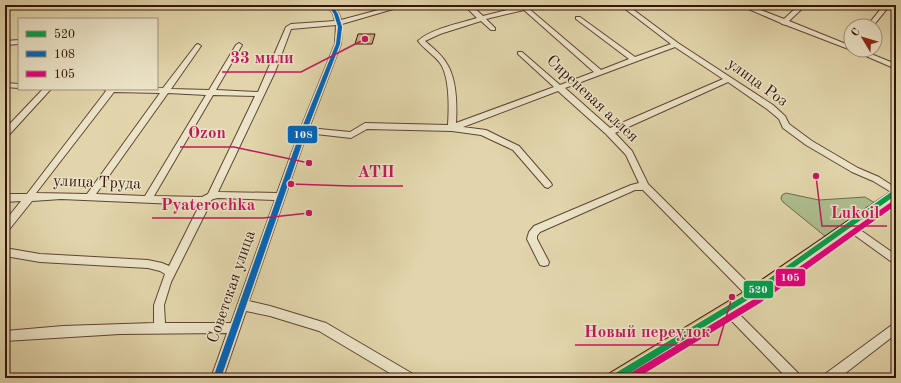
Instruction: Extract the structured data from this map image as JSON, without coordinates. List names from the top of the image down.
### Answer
{
  "streets": {
    "street": [
      "улица Роз",
      "Сиреневая аллея",
      "улица Труда",
      "Советская улица"
    ]
  },
  "crossings": [
    ["улица Труда", "Советская улица"]
  ],
  "places": [
    "33 мили",
    "Ozon",
    "Lukoil",
    "АТП",
    "Pyaterochka",
    "Новый переулок"
  ],
  "lines": ["transit line 108", "transit line 520", "transit line 105"],
  "legend": ["520", "108", "105"],
  "north": "top left"
}
